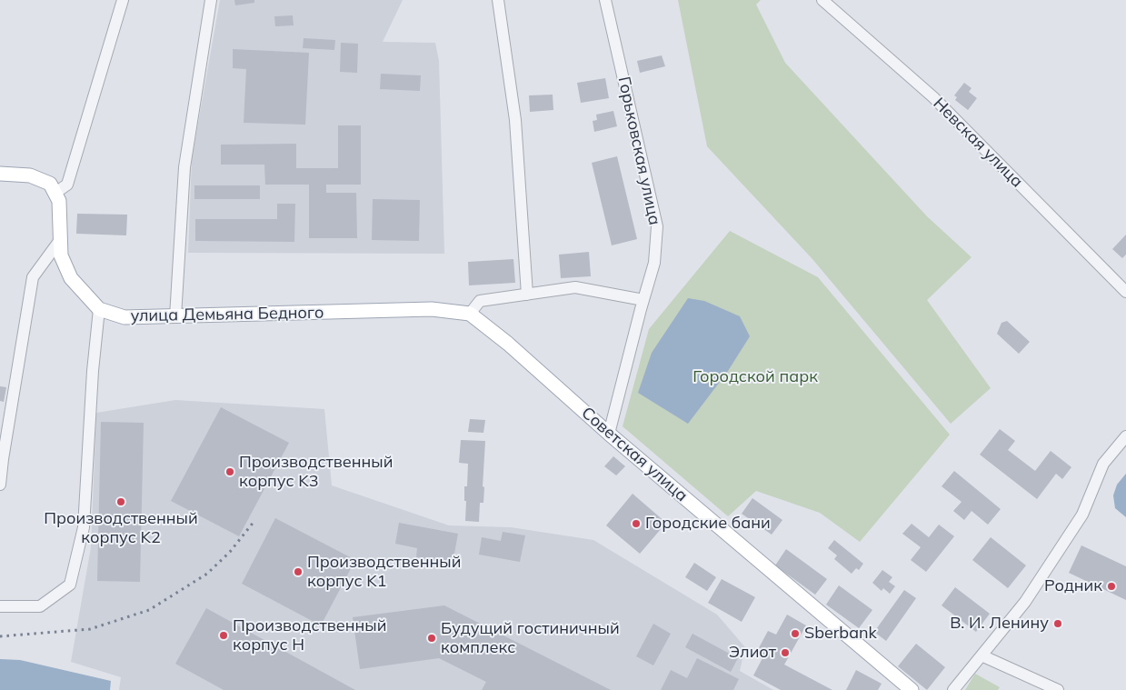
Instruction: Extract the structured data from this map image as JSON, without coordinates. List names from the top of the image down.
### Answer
{
  "streets": {
    "main road": ["улица Демьяна Бедного", "Советская улица"],
    "street": ["Невская улица", "Горьковская улица"]
  },
  "crossings": [
    ["Горьковская улица", "Советская улица"],
    ["улица Демьяна Бедного", "Советская улица"]
  ],
  "parks": ["Городской парк"],
  "places": [
    "Производственный корпус K3",
    "Производственный корпус K2",
    "Городские бани",
    "Производственный корпус K1",
    "Родник",
    "В. И. Ленину",
    "Sberbank",
    "Производственный корпус H",
    "Будущий гостиничный комплекс",
    "Элиот"
  ]
}
